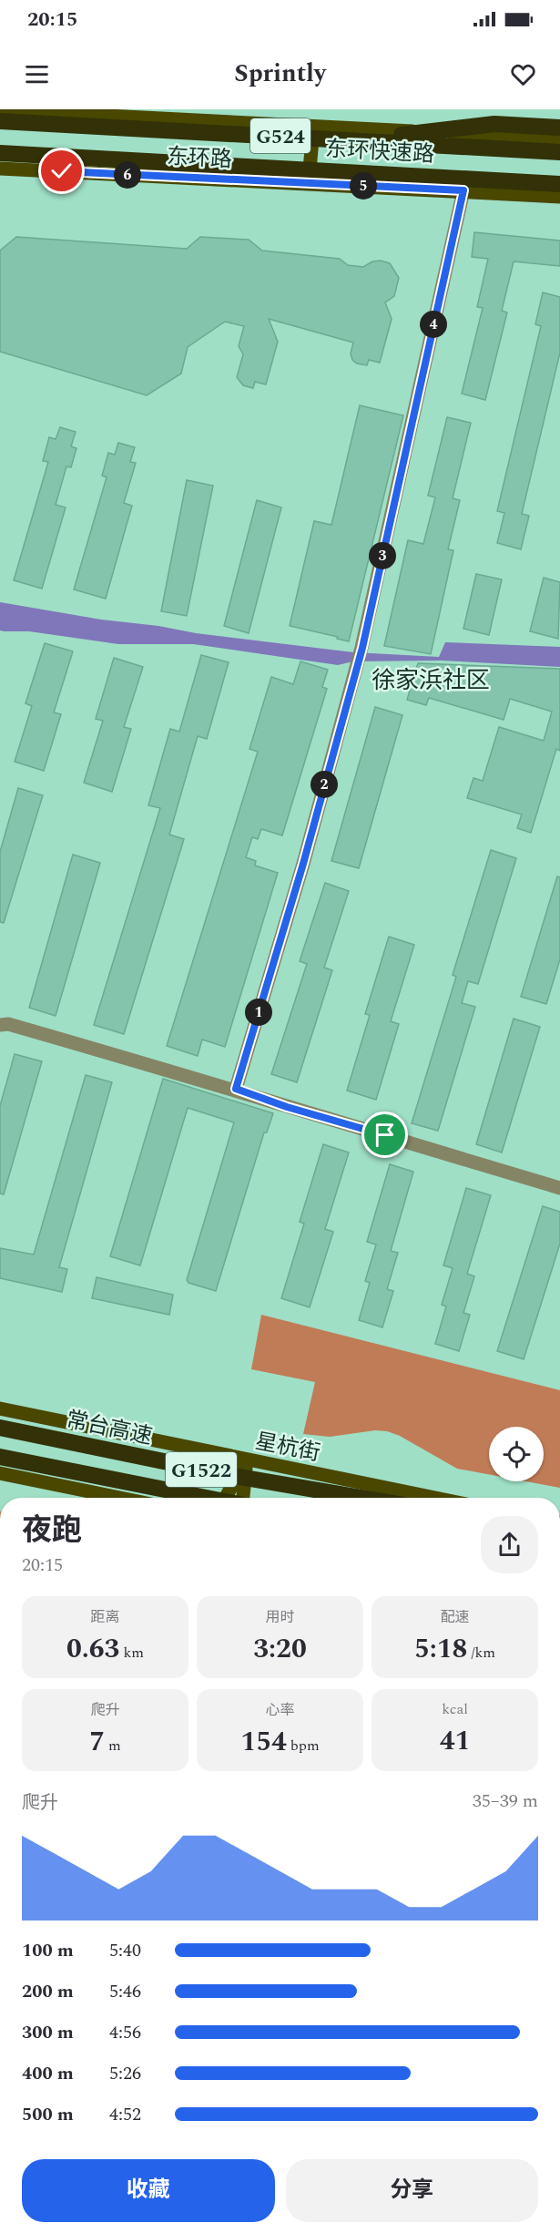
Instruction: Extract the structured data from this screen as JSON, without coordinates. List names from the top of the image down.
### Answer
{
  "streets": {
    "highway": [
      "G524",
      "东环快速路",
      "常台高速",
      "G1522"
    ],
    "main road": ["东环路", "星杭街"]
  },
  "districts": ["徐家浜社区"],
  "page": {
    "status": "20:15",
    "header": "Sprintly",
    "pins": [
      "6",
      "5",
      "4",
      "3",
      "2",
      "1"
    ],
    "heading": ["夜跑", "20:15"],
    "stats": [
      ["距离", "0.63 km"],
      ["用时", "3:20"],
      ["配速", "5:18 /km"],
      ["爬升", "7 m"],
      ["心率", "154 bpm"],
      ["kcal", "41"]
    ],
    "chart": ["爬升", "35–39 m"],
    "list": [
      {
        "name": "100 m",
        "note": "5:40"
      },
      {
        "name": "200 m",
        "note": "5:46"
      },
      {
        "name": "300 m",
        "note": "4:56"
      },
      {
        "name": "400 m",
        "note": "5:26"
      },
      {
        "name": "500 m",
        "note": "4:52"
      }
    ],
    "buttons": ["收藏", "分享"]
  }
}
